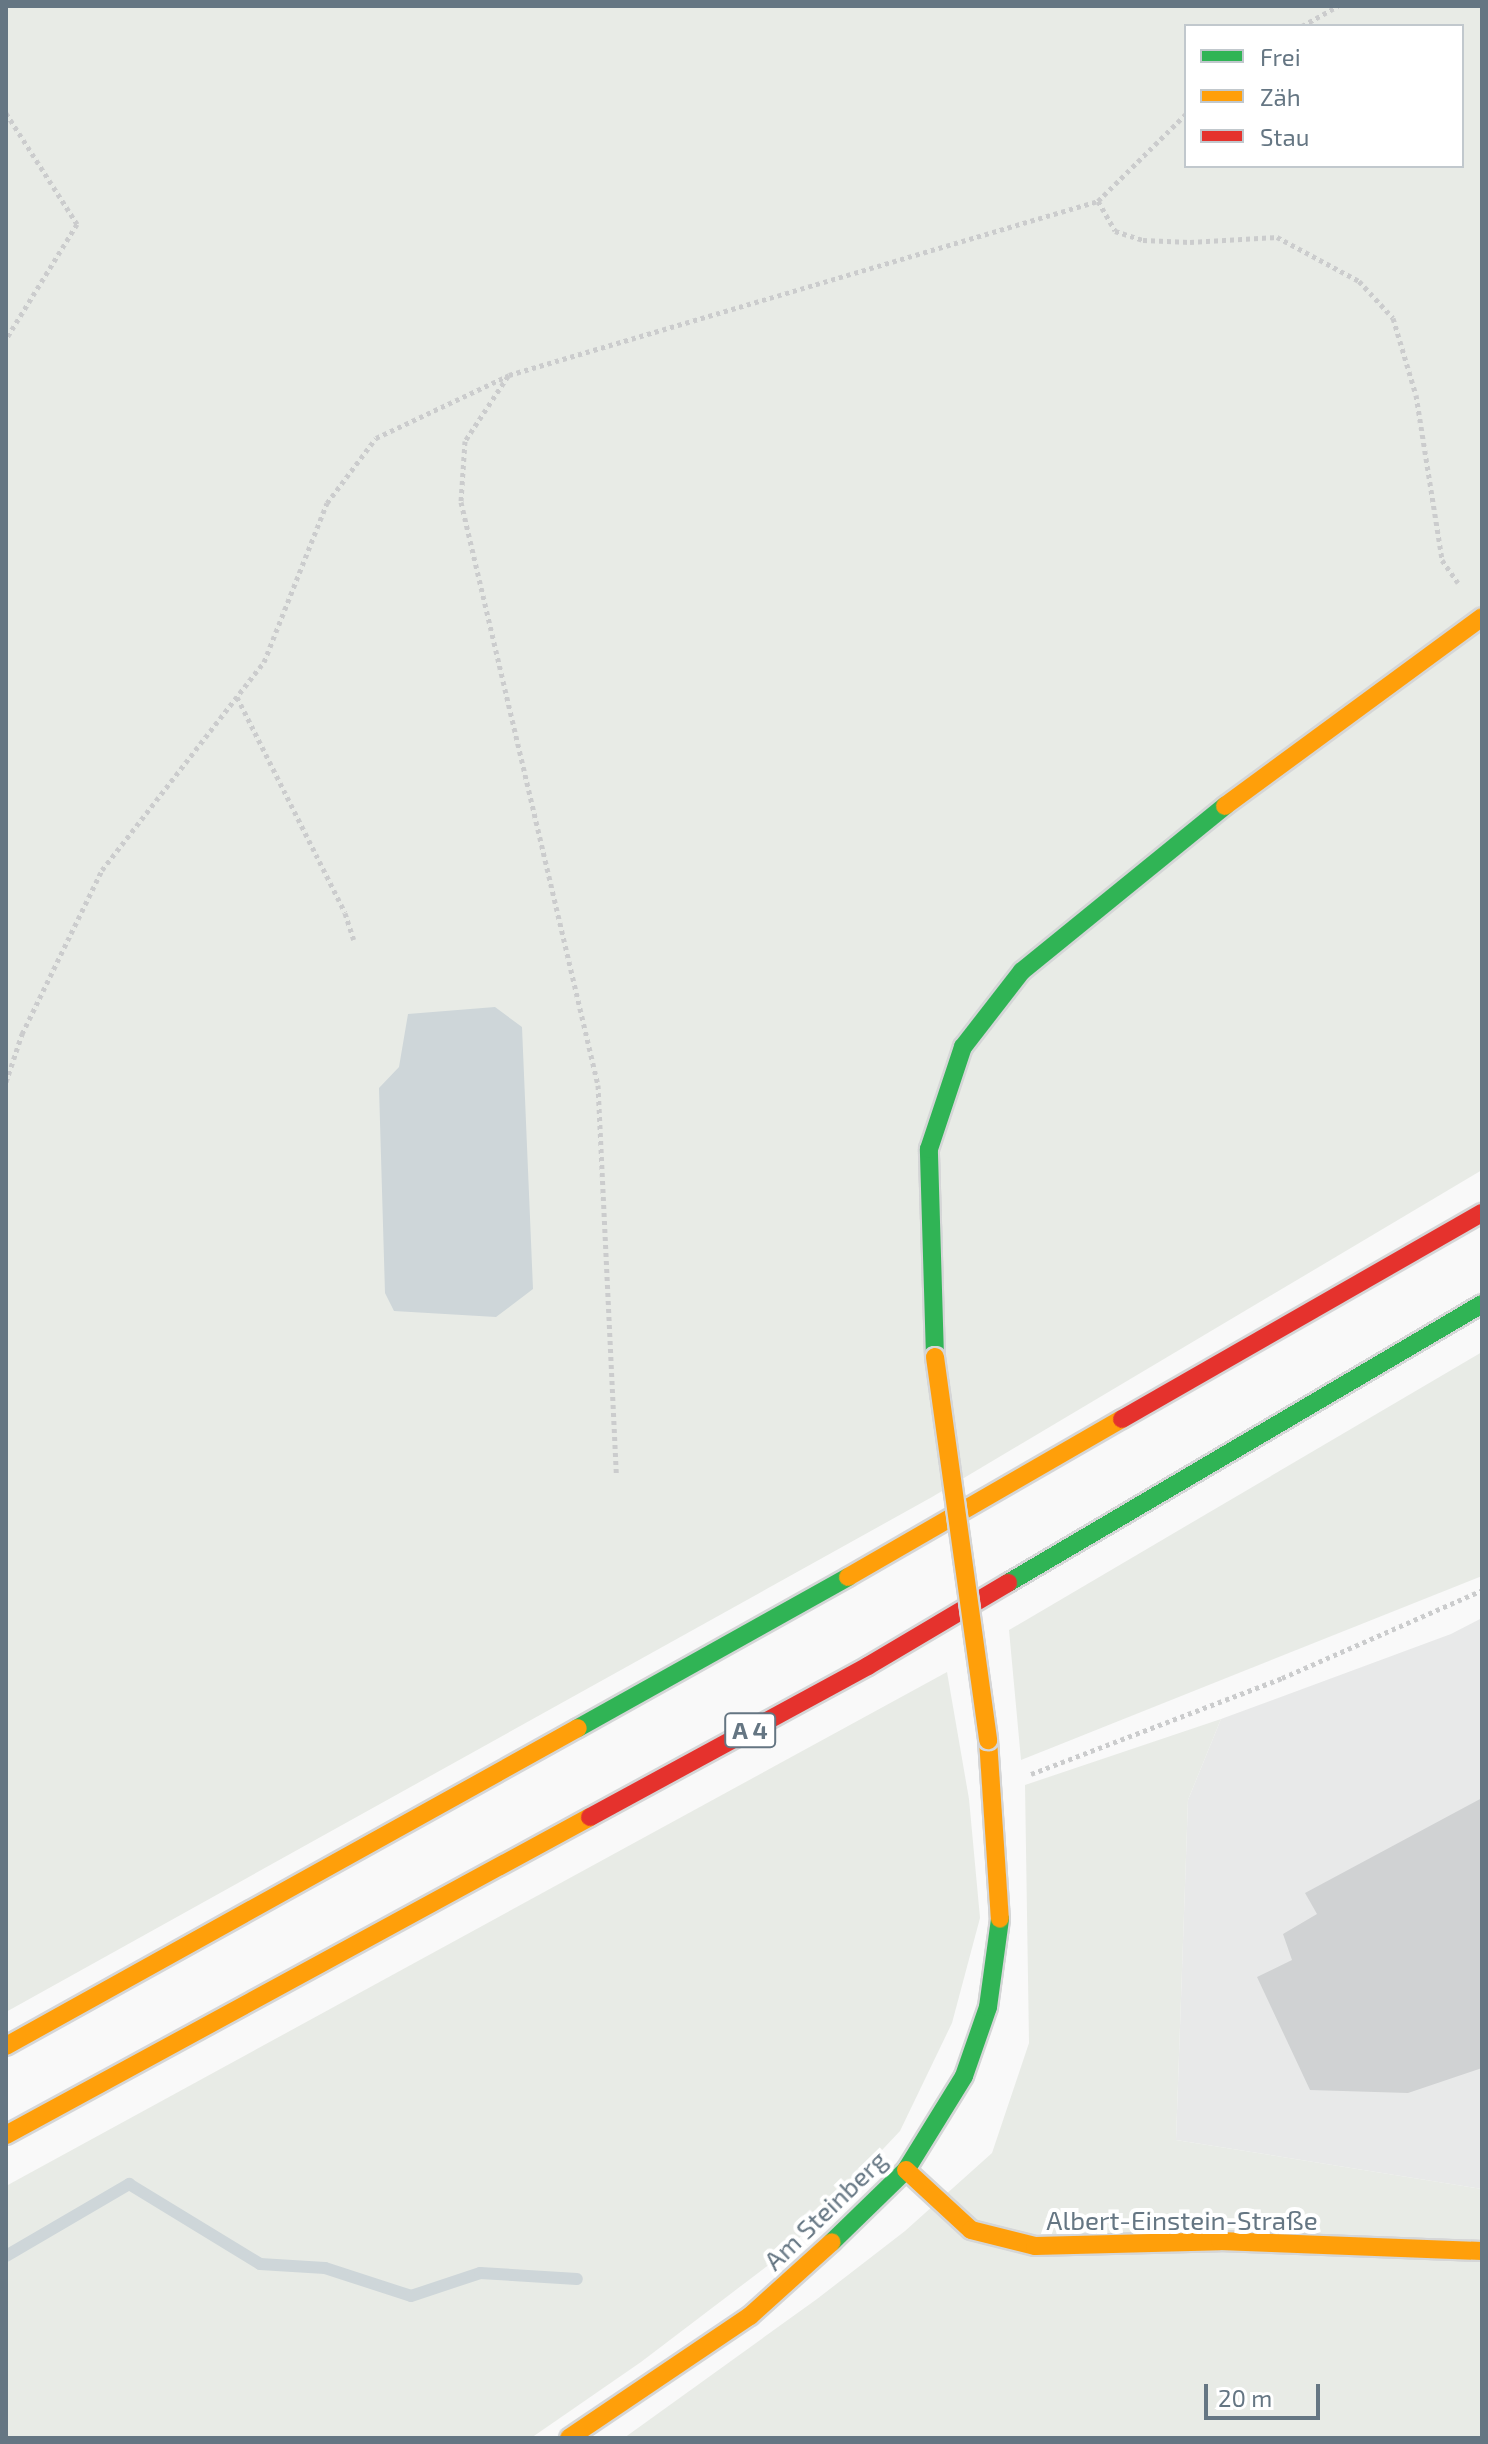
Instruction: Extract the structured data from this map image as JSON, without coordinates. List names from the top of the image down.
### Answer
{
  "streets": {
    "main road": ["A 4", "Am Steinberg", "Albert-Einstein-Straße"]
  },
  "crossings": [
    ["Am Steinberg", "Albert-Einstein-Straße"]
  ],
  "legend": ["Frei", "Zäh", "Stau"],
  "scale_bar": "20 m"
}
